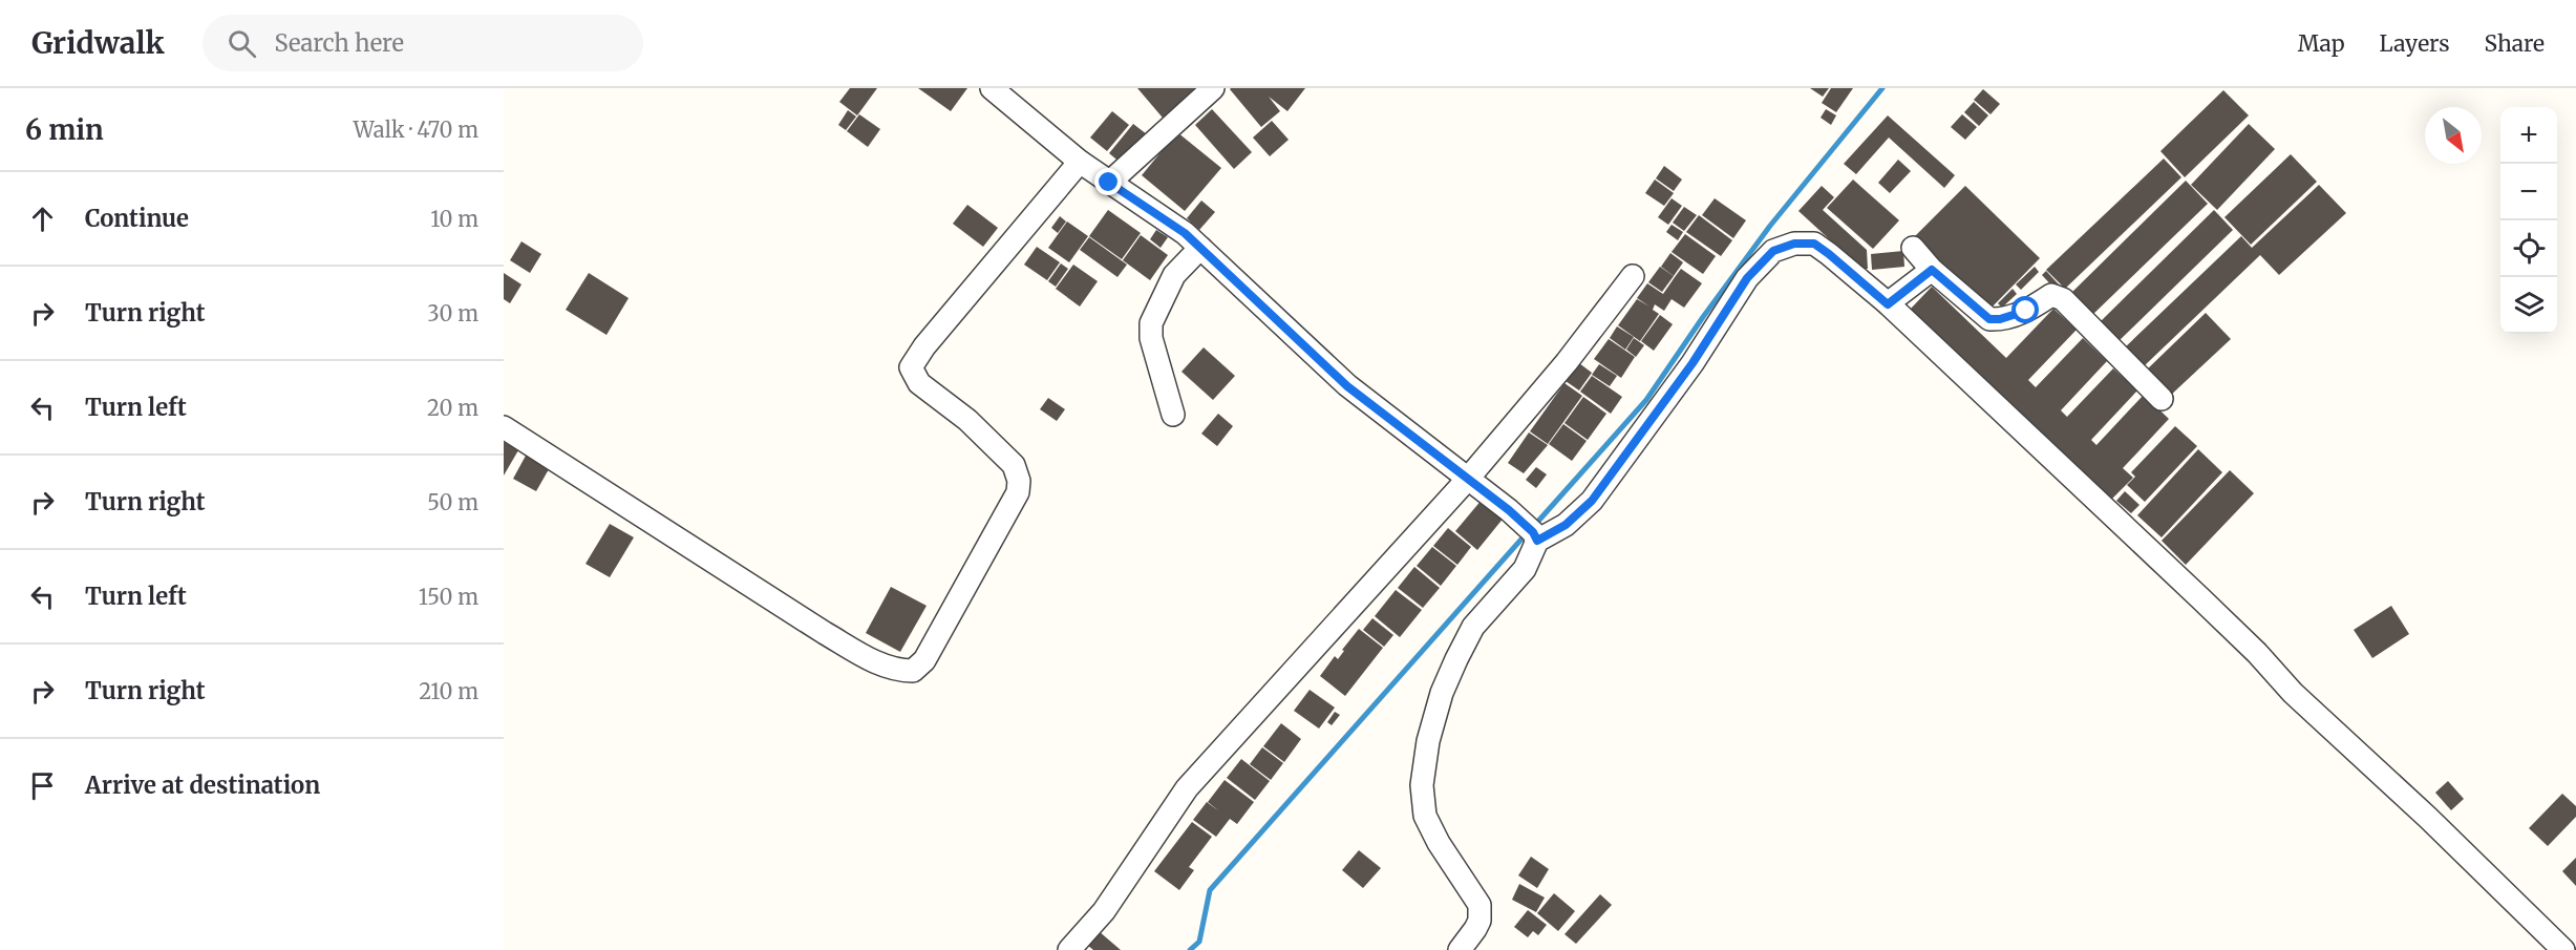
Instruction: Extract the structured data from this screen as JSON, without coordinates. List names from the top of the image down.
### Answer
{
  "north": "bottom right",
  "page": {
    "header": "Gridwalk",
    "search": "Search here",
    "nav": ["Map", "Layers", "Share"],
    "heading": ["6 min", "Walk · 470 m"],
    "map_buttons": ["+", "−"],
    "list": [
      ["Continue", "10 m"],
      ["Turn right", "30 m"],
      ["Turn left", "20 m"],
      ["Turn right", "50 m"],
      ["Turn left", "150 m"],
      ["Turn right", "210 m"],
      "Arrive at destination"
    ]
  }
}
